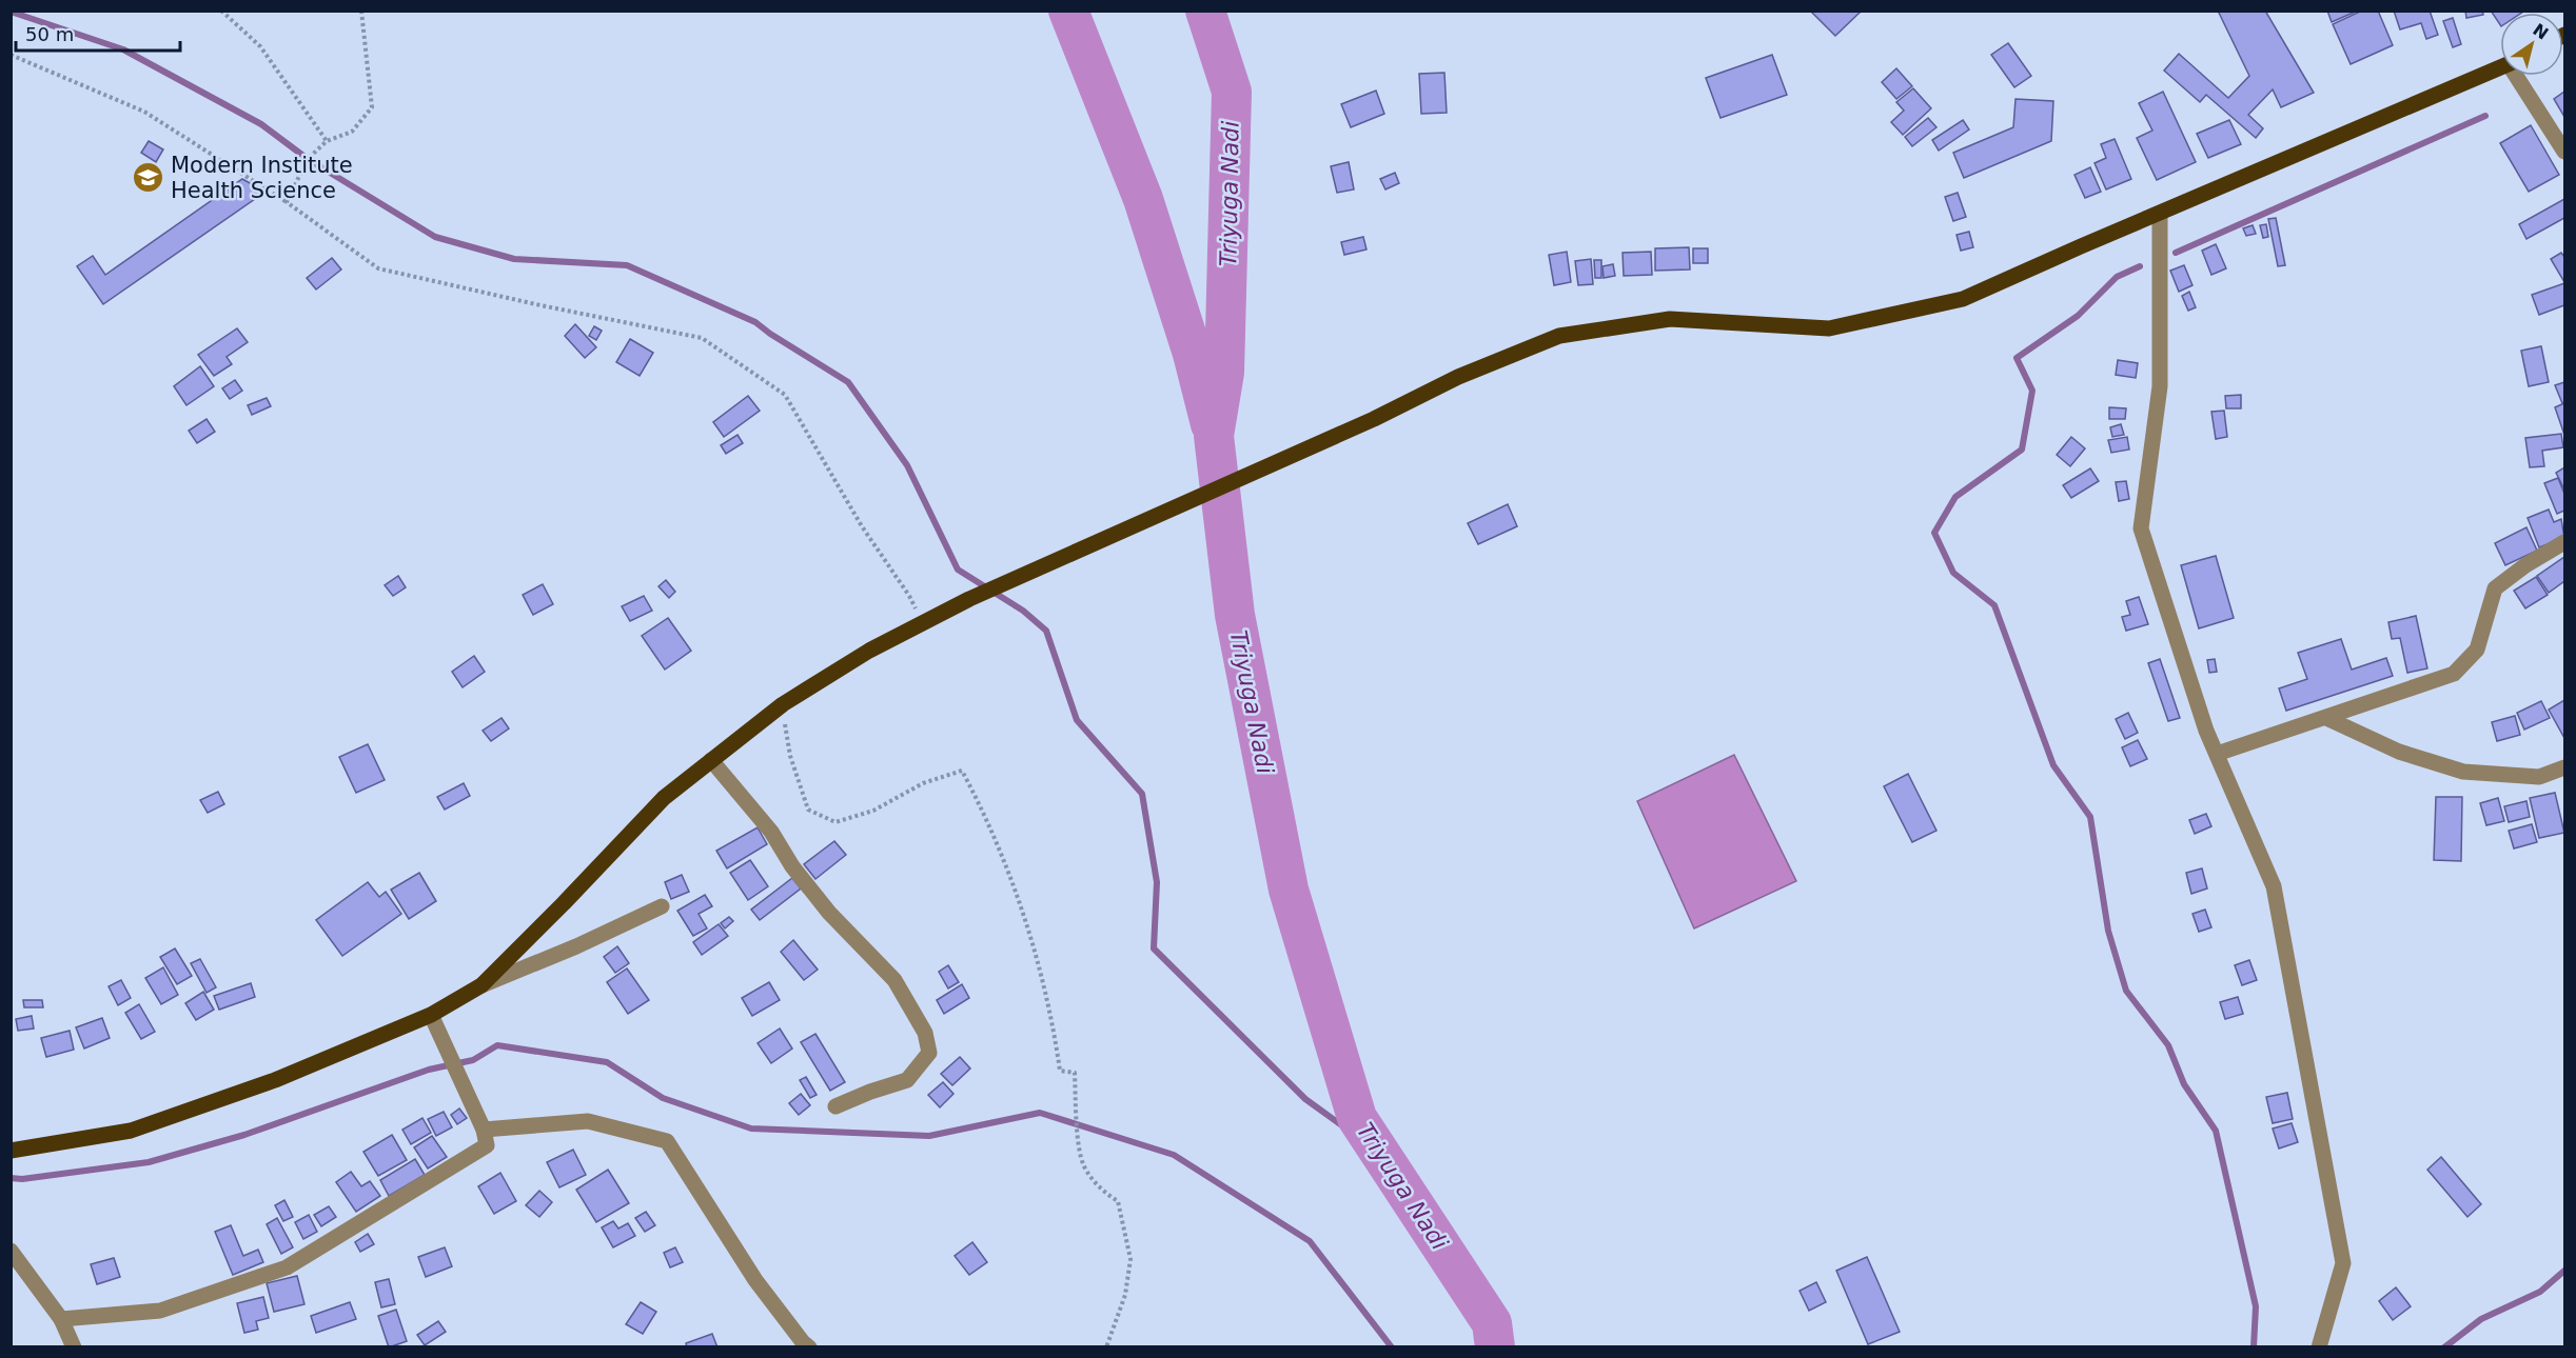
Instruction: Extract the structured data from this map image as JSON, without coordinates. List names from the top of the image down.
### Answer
{
  "water": ["Triyuga Nadi"],
  "places": {
    "school or university": ["Modern Institute Health Science"]
  },
  "scale_bar": "50 m",
  "north": "top right"
}
